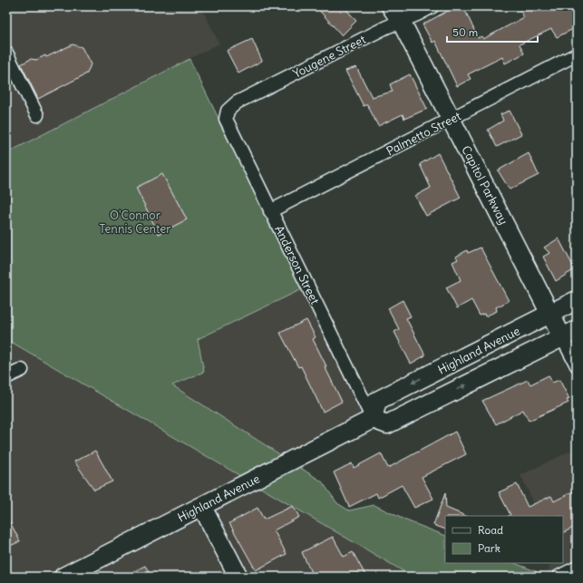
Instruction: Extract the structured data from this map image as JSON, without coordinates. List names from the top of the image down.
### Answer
{
  "streets": {
    "main road": ["Capitol Parkway", "Highland Avenue"],
    "street": ["Yougene Street", "Palmetto Street", "Anderson Street"]
  },
  "crossings": [
    ["Yougene Street", "Capitol Parkway"],
    ["Yougene Street", "Anderson Street"],
    ["Palmetto Street", "Capitol Parkway"],
    ["Palmetto Street", "Anderson Street"],
    ["Capitol Parkway", "Highland Avenue"],
    ["Anderson Street", "Highland Avenue"]
  ],
  "parks": ["O'Connor Tennis Center"],
  "legend": ["Road", "Park"],
  "scale_bar": "50 m"
}
